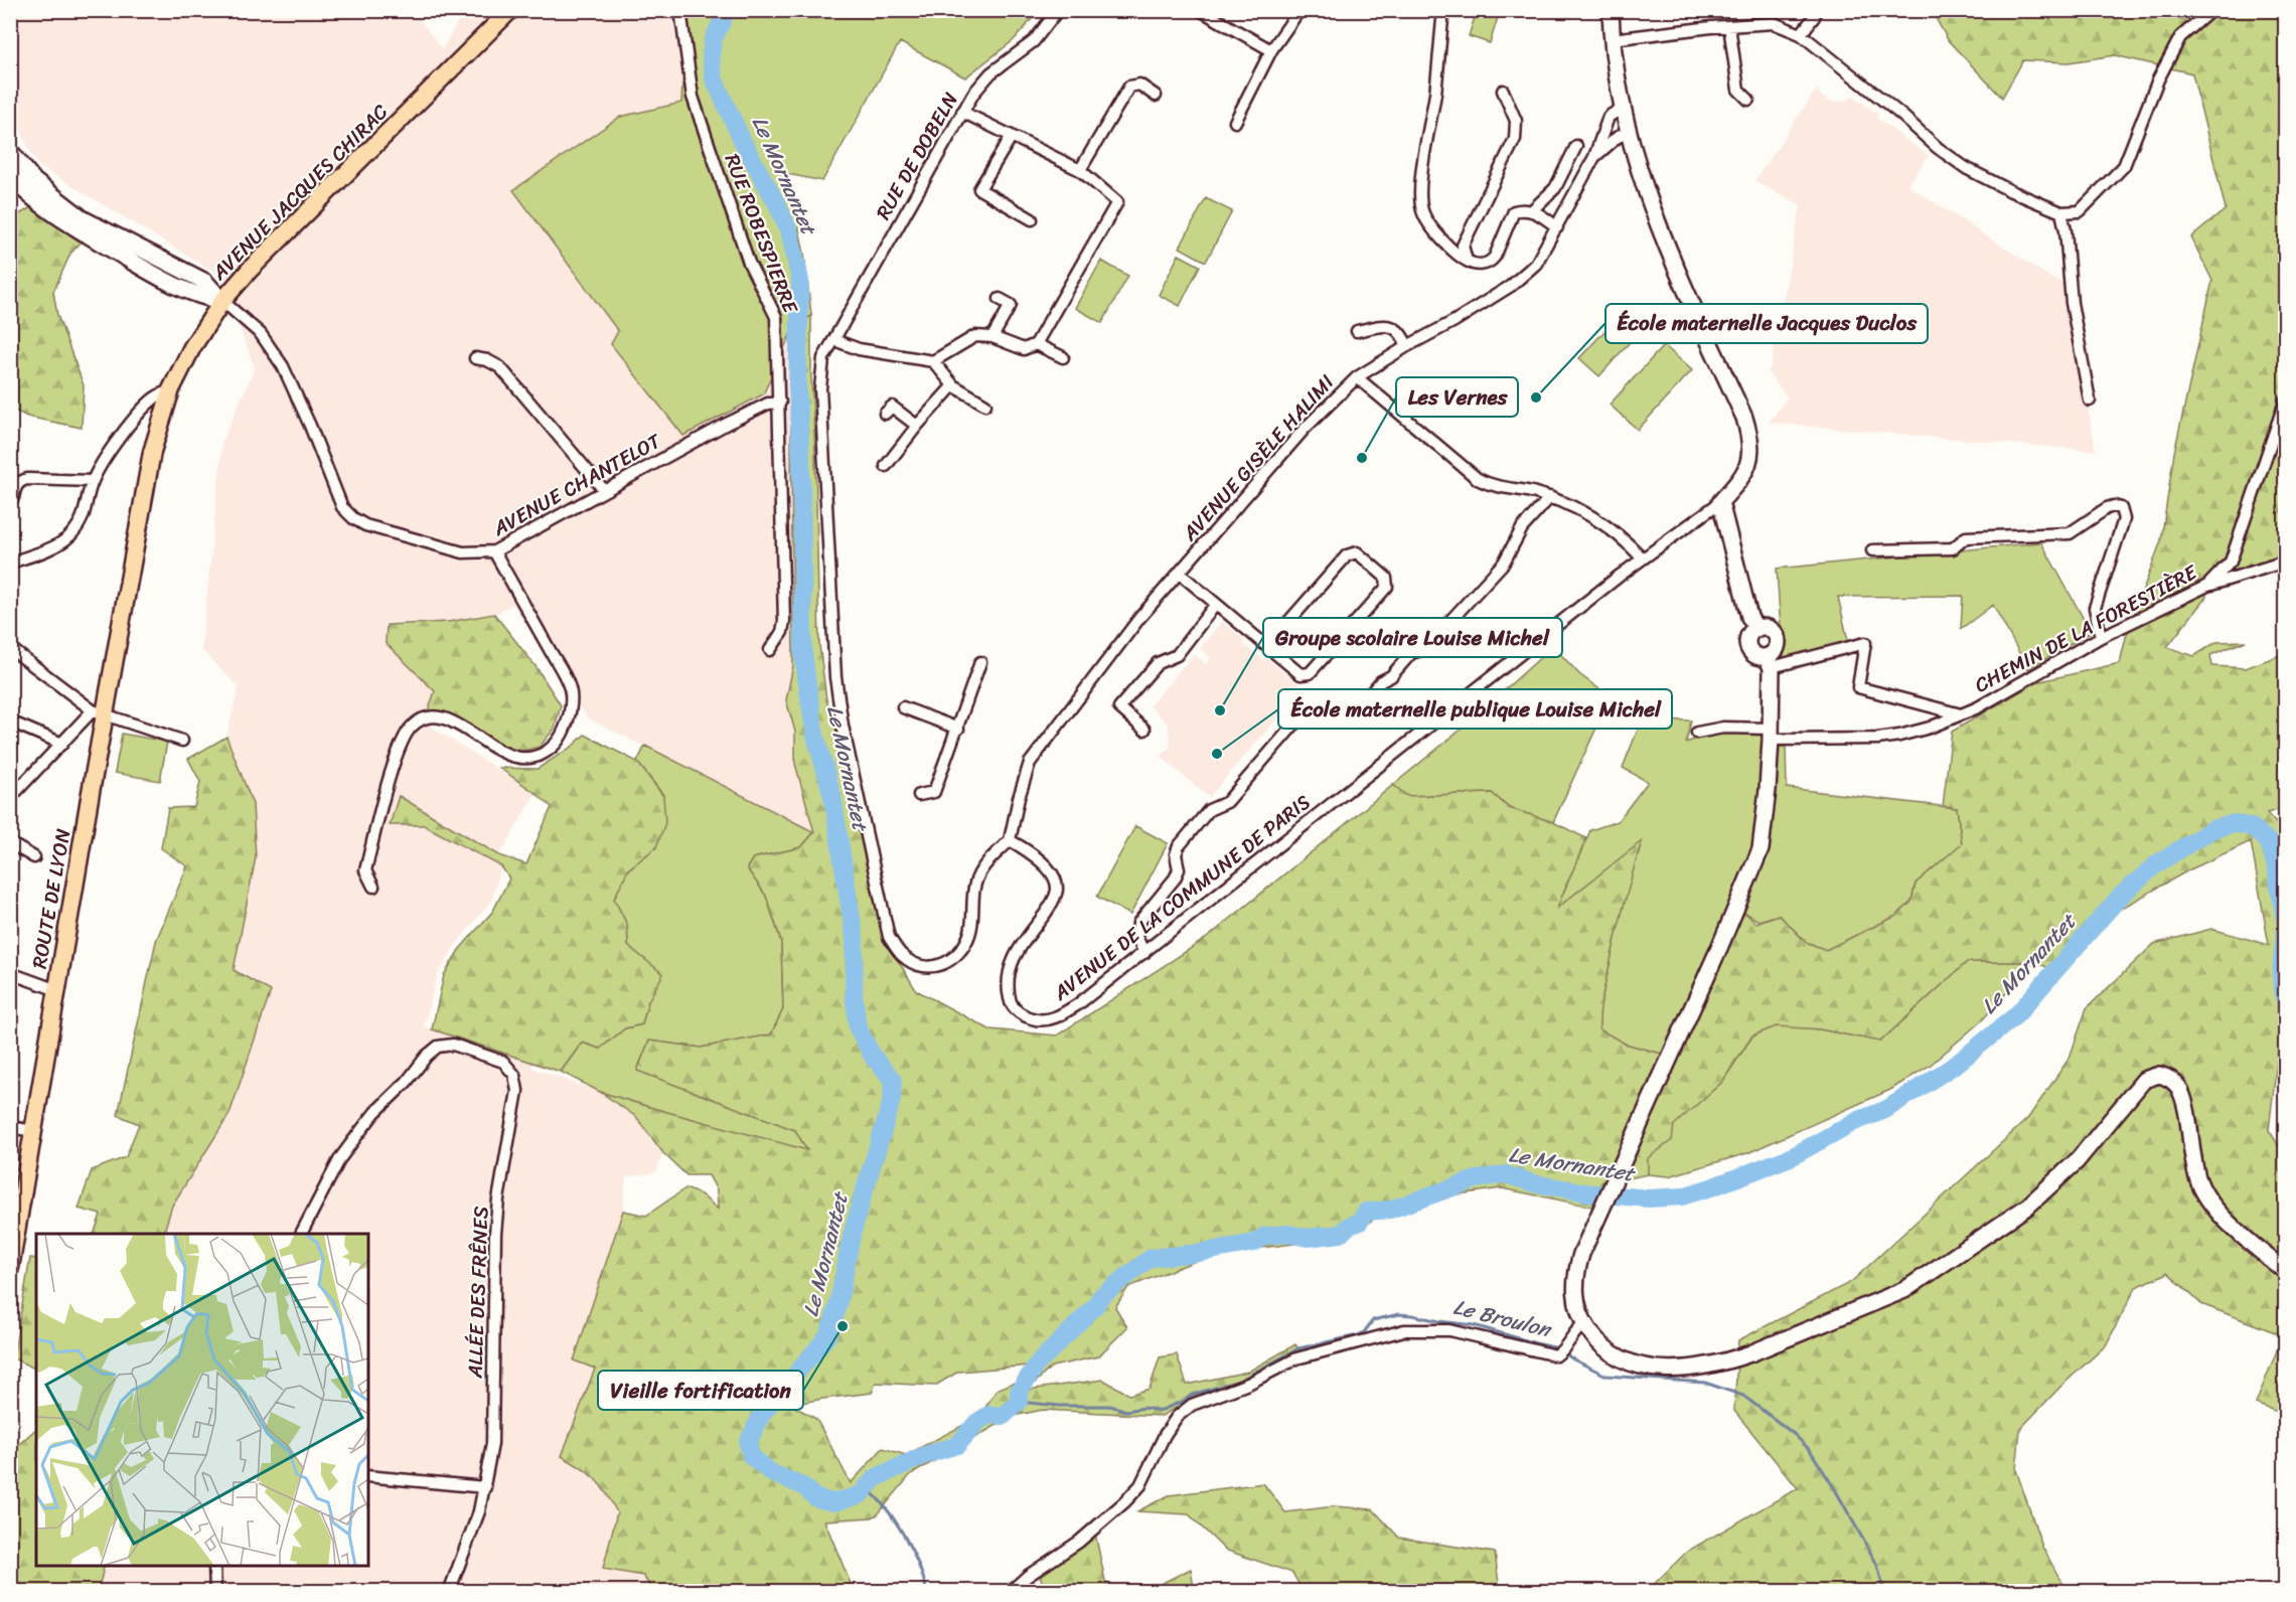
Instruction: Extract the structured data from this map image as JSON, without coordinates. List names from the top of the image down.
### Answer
{
  "streets": {
    "main road": ["AVENUE JACQUES CHIRAC", "ROUTE DE LYON"],
    "street": [
      "RUE DE DOBELN",
      "RUE ROBESPIERRE",
      "AVENUE GISÈLE HALIMI",
      "AVENUE CHANTELOT",
      "CHEMIN DE LA FORESTIÈRE",
      "AVENUE DE LA COMMUNE DE PARIS",
      "ALLÉE DES FRÊNES"
    ]
  },
  "crossings": [
    ["AVENUE JACQUES CHIRAC", "AVENUE CHANTELOT"],
    ["AVENUE JACQUES CHIRAC", "ROUTE DE LYON"],
    ["RUE ROBESPIERRE", "AVENUE CHANTELOT"],
    ["AVENUE GISÈLE HALIMI", "AVENUE DE LA COMMUNE DE PARIS"]
  ],
  "water": ["Le Mornantet", "Le Broulon"],
  "places": [
    "École maternelle Jacques Duclos",
    "Les Vernes",
    "Groupe scolaire Louise Michel",
    "École maternelle publique Louise Michel",
    "Vieille fortification"
  ]
}
